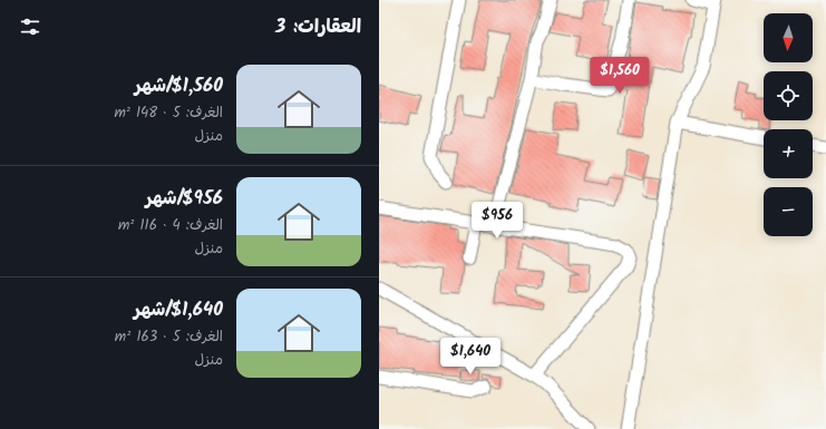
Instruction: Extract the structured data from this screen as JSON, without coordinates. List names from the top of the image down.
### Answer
{
  "north": "bottom",
  "page": {
    "heading": "العقارات: 3",
    "map_buttons": ["+", "−"],
    "list": [
      {
        "name": "$1,560/شهر",
        "note": "الغرف: 5 · 148 m² · منزل"
      },
      {
        "name": "$956/شهر",
        "note": "الغرف: 4 · 116 m² · منزل"
      },
      {
        "name": "$1,640/شهر",
        "note": "الغرف: 5 · 163 m² · منزل"
      }
    ],
    "price": ["$1,560", "$956", "$1,640"]
  }
}
